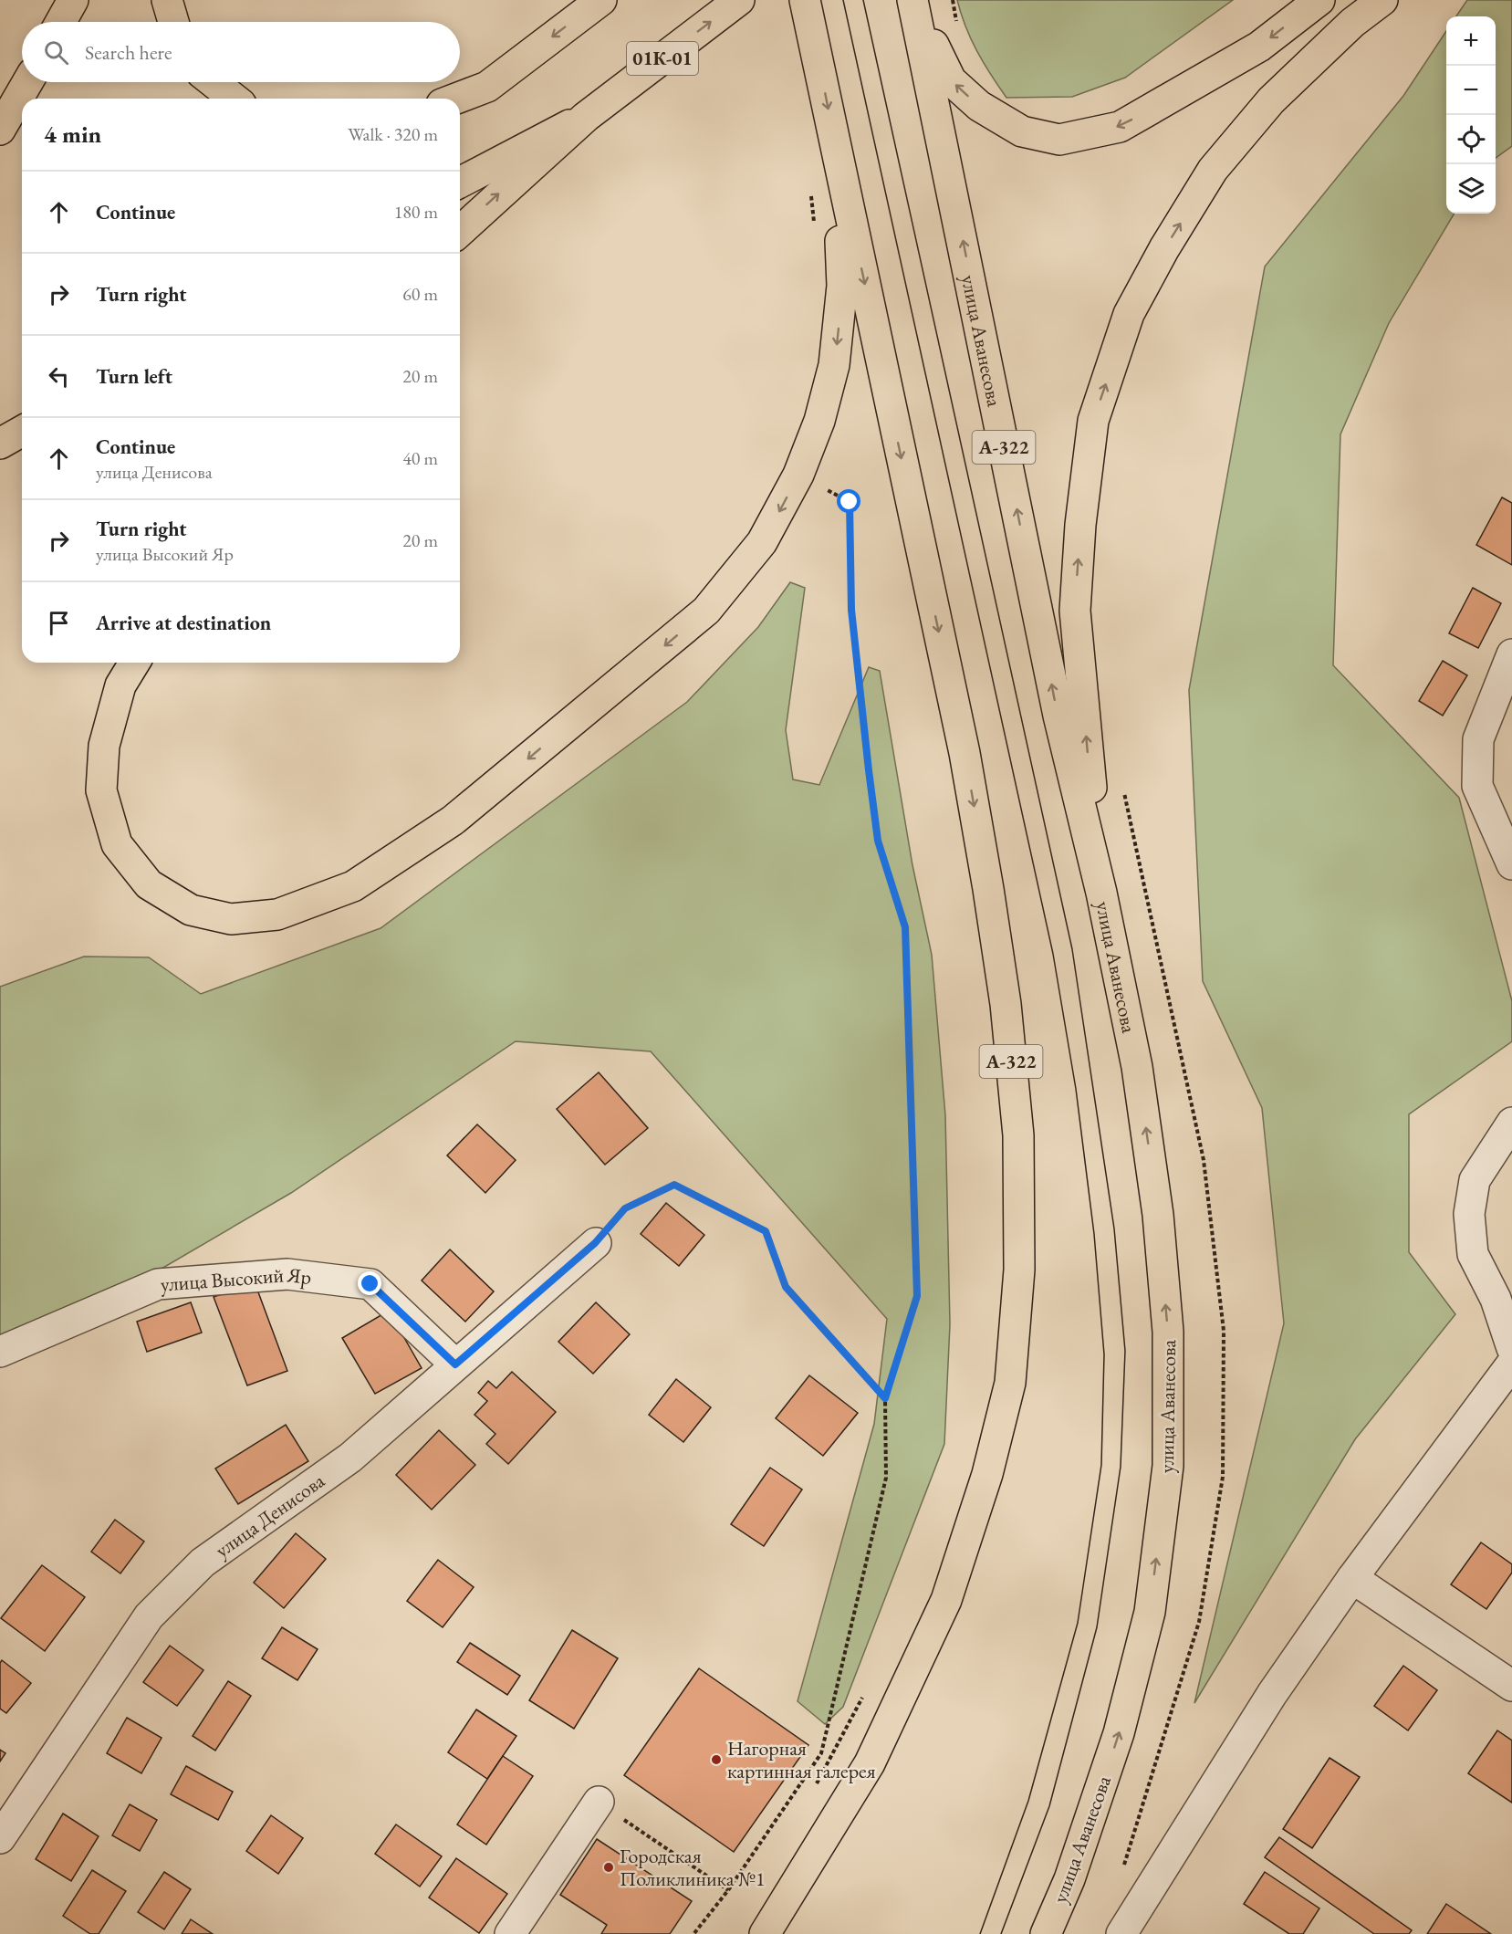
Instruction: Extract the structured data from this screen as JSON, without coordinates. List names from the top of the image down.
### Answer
{
  "streets": {
    "main road": ["01К-01", "улица Аванесова", "А-322"],
    "street": ["улица Высокий Яр", "улица Денисова"]
  },
  "crossings": [
    ["улица Высокий Яр", "улица Денисова"]
  ],
  "places": ["Нагорная картинная галерея", "Городская Поликлиника №1"],
  "page": {
    "map_buttons": ["+", "−"],
    "search": "Search here",
    "heading": ["4 min", "Walk · 320 m"],
    "list": [
      ["Continue", "180 m"],
      ["Turn right", "60 m"],
      ["Turn left", "20 m"],
      ["Continue", "улица Денисова", "40 m"],
      ["Turn right", "улица Высокий Яр", "20 m"],
      "Arrive at destination"
    ]
  }
}
